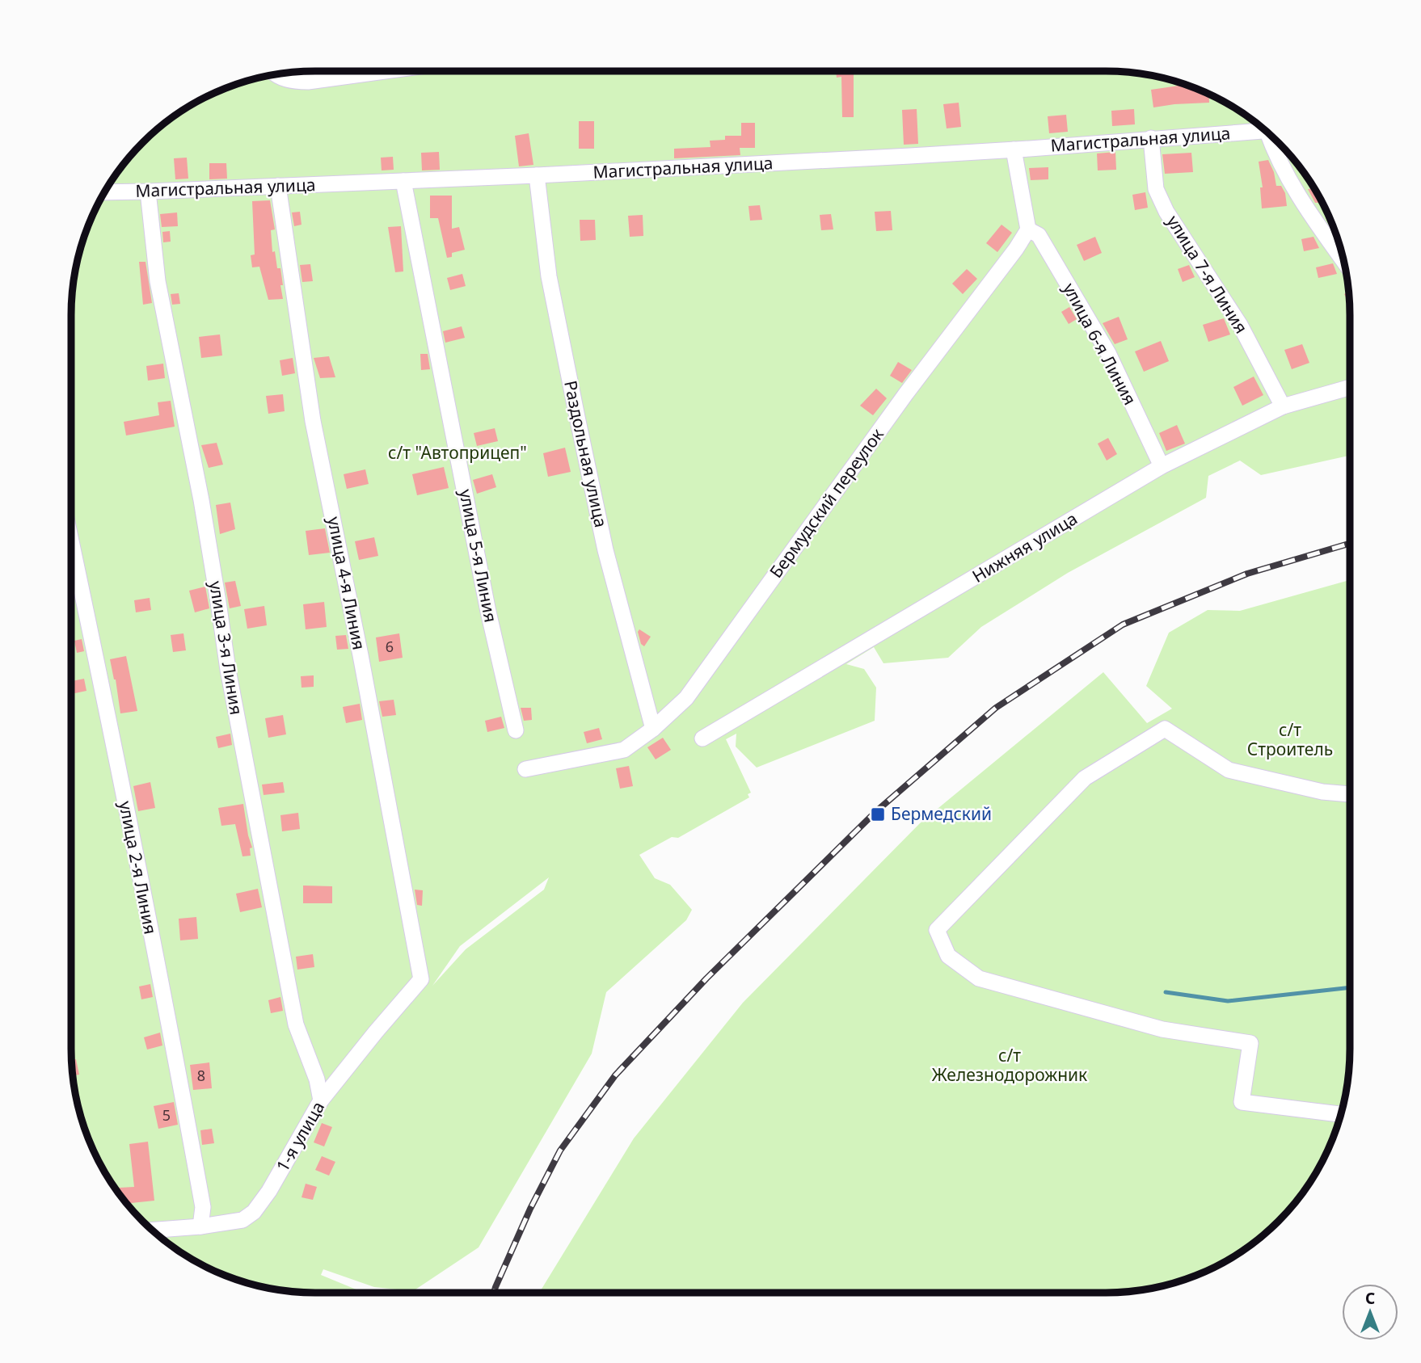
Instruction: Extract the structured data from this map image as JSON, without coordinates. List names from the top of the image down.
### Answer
{
  "streets": {
    "street": [
      "Магистральная улица",
      "улица 7-я Линия",
      "улица 6-я Линия",
      "Раздольная улица",
      "Бермудский переулок",
      "Нижняя улица",
      "улица 5-я Линия",
      "улица 4-я Линия",
      "улица 3-я Линия",
      "улица 2-я Линия",
      "1-я улица"
    ]
  },
  "crossings": [
    ["Магистральная улица", "улица 7-я Линия"],
    ["Магистральная улица", "Раздольная улица"],
    ["Магистральная улица", "улица 5-я Линия"],
    ["Магистральная улица", "улица 4-я Линия"],
    ["Магистральная улица", "улица 3-я Линия"],
    ["улица 7-я Линия", "Нижняя улица"],
    ["улица 6-я Линия", "Бермудский переулок"],
    ["улица 6-я Линия", "Нижняя улица"],
    ["Раздольная улица", "Бермудский переулок"],
    ["улица 4-я Линия", "1-я улица"],
    ["улица 3-я Линия", "1-я улица"],
    ["улица 2-я Линия", "1-я улица"]
  ],
  "parks": ["с/т \"Автоприцеп\"", "с/т Строитель", "с/т Железнодорожник"],
  "places": {
    "transit": ["Бермедский"]
  },
  "house_numbers": ["6", "8", "5"],
  "north": "top"
}
